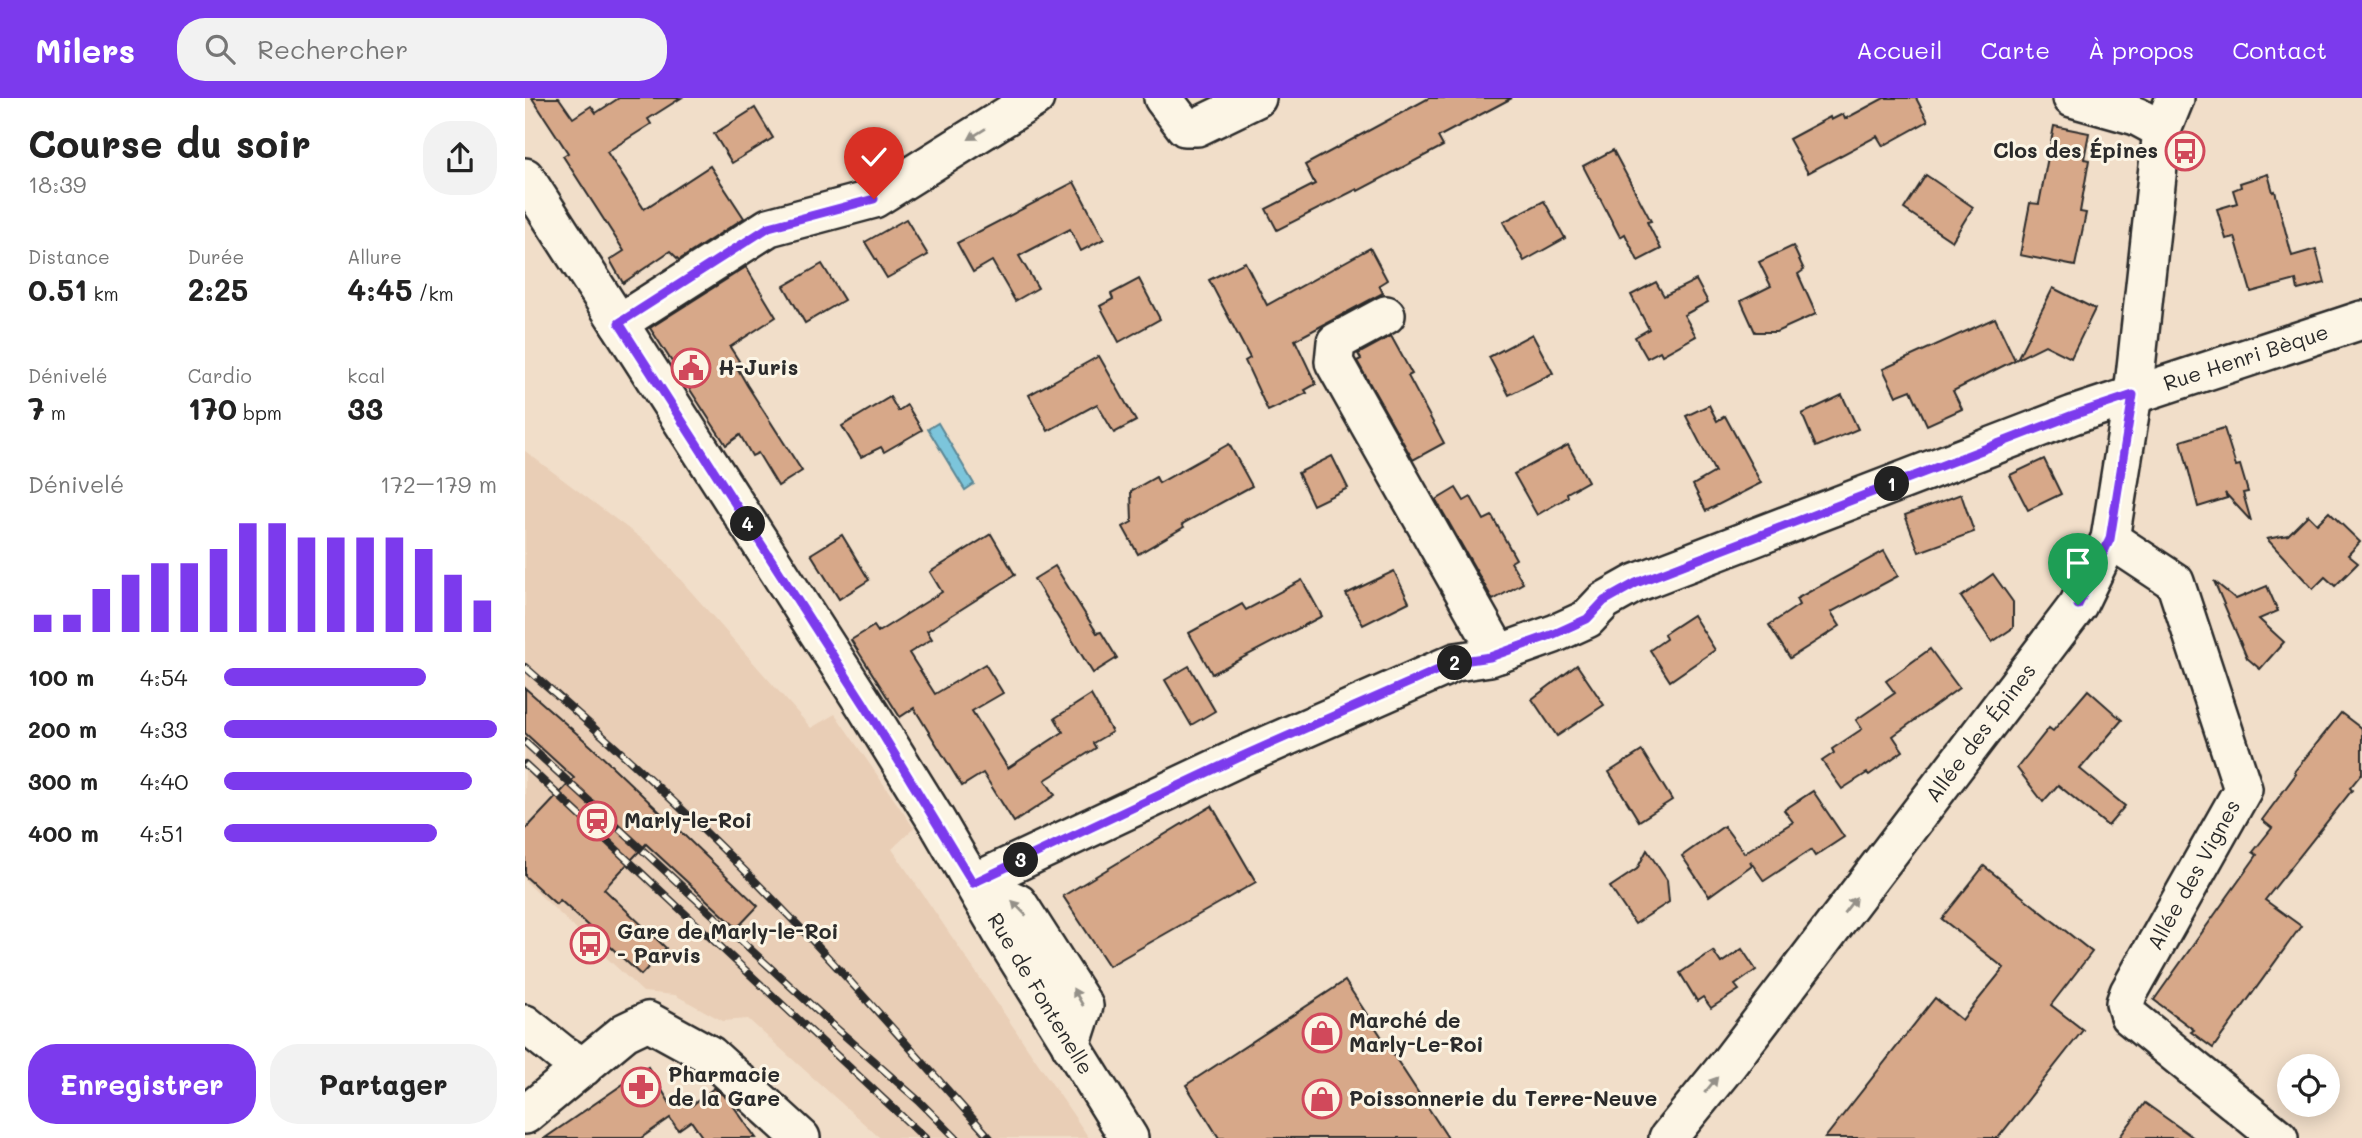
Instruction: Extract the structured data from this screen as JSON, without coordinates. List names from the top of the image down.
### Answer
{
  "streets": {
    "street": [
      "Rue Henri Bèque",
      "Allée des Épines",
      "Allée des Vignes",
      "Rue de Fontenelle"
    ]
  },
  "crossings": [
    ["Rue Henri Bèque", "Allée des Épines"],
    ["Rue Henri Bèque", "Rue de Fontenelle"],
    ["Allée des Épines", "Allée des Vignes"]
  ],
  "one_way": ["Allée des Épines"],
  "places": {
    "bus stop": ["Clos des Épines", "Gare de Marly-le-Roi - Parvis"],
    "public building": ["H-Juris"],
    "station": ["Marly-le-Roi"],
    "shop": ["Marché de Marly-Le-Roi", "Poissonnerie du Terre-Neuve"],
    "pharmacy": ["Pharmacie de la Gare"]
  },
  "page": {
    "header": "Milers",
    "search": "Rechercher",
    "nav": [
      "Accueil",
      "Carte",
      "À propos",
      "Contact"
    ],
    "heading": ["Course du soir", "18:39"],
    "stats": [
      ["Distance", "0.51 km"],
      ["Durée", "2:25"],
      ["Allure", "4:45 /km"],
      ["Dénivelé", "7 m"],
      ["Cardio", "170 bpm"],
      ["kcal", "33"]
    ],
    "chart": ["Dénivelé", "172–179 m"],
    "pins": [
      "1",
      "4",
      "2",
      "3"
    ],
    "list": [
      {
        "name": "100 m",
        "note": "4:54"
      },
      {
        "name": "200 m",
        "note": "4:33"
      },
      {
        "name": "300 m",
        "note": "4:40"
      },
      {
        "name": "400 m",
        "note": "4:51"
      }
    ],
    "buttons": ["Enregistrer", "Partager"]
  }
}
